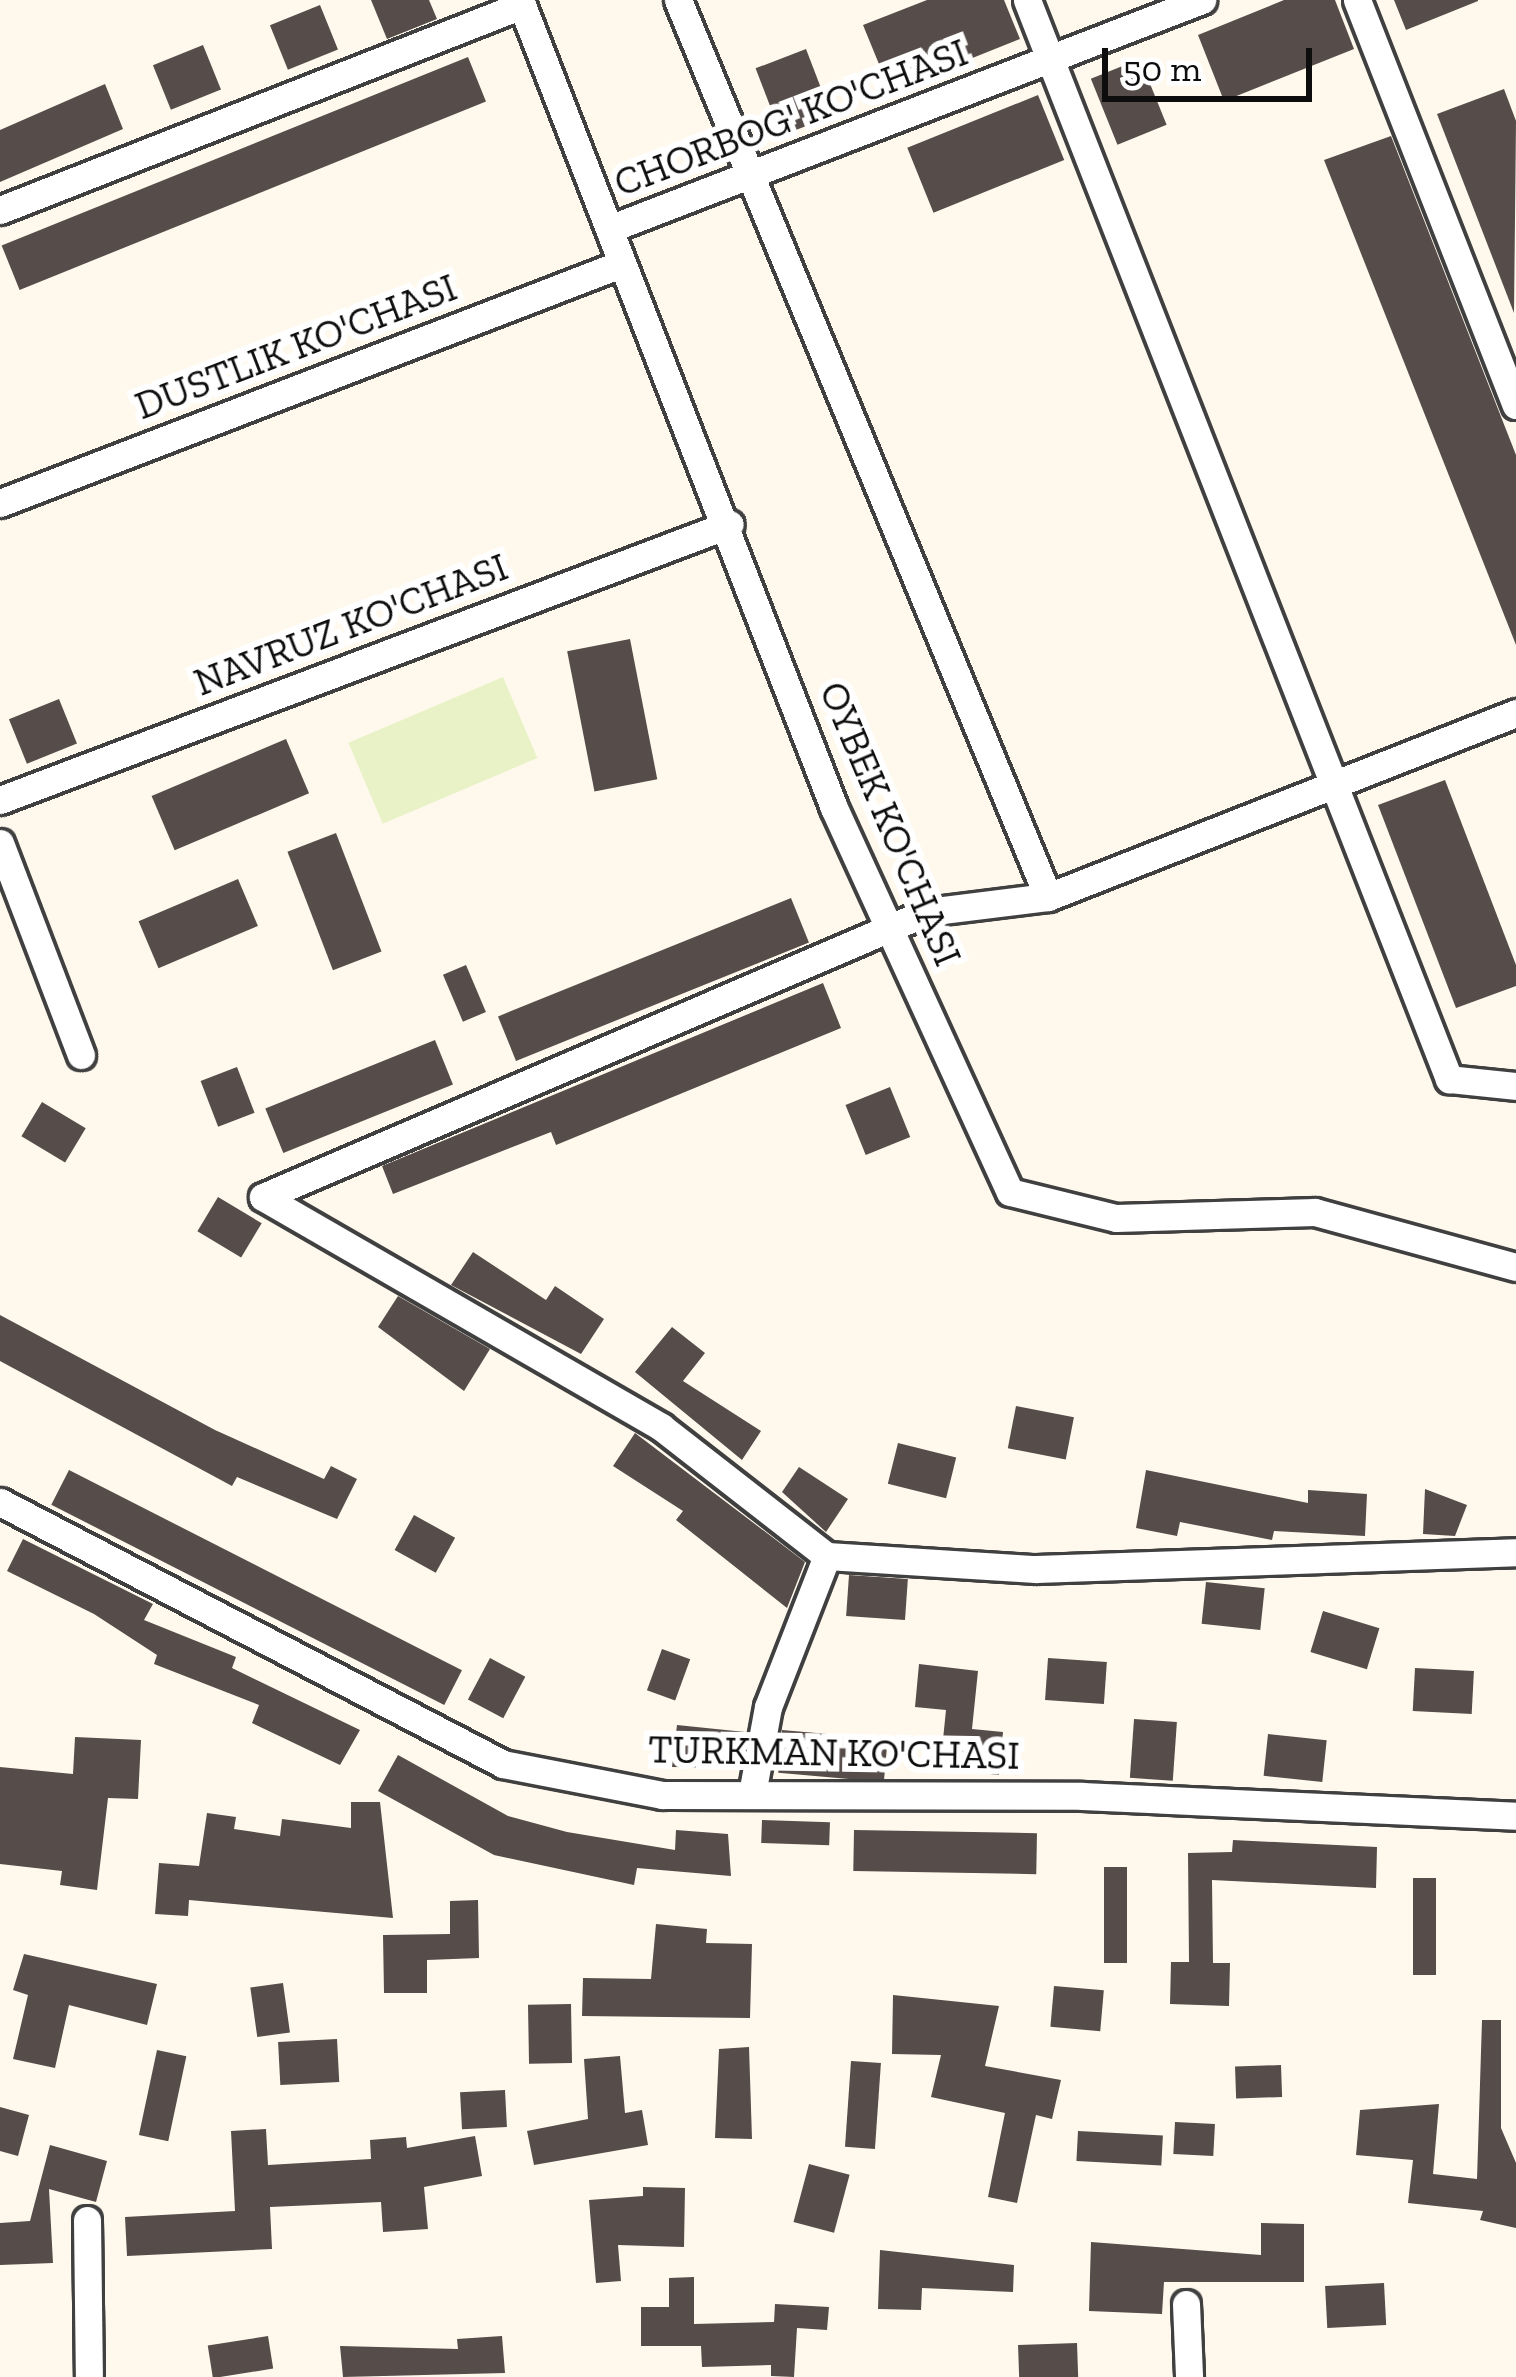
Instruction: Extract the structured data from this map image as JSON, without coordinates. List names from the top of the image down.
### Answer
{
  "streets": {
    "street": [
      "CHORBOG' KO'CHASI",
      "DUSTLIK KO'CHASI",
      "NAVRUZ KO'CHASI",
      "OYBEK KO'CHASI",
      "TURKMAN KO'CHASI"
    ]
  },
  "crossings": [
    ["CHORBOG' KO'CHASI", "OYBEK KO'CHASI"],
    ["DUSTLIK KO'CHASI", "OYBEK KO'CHASI"],
    ["NAVRUZ KO'CHASI", "OYBEK KO'CHASI"]
  ],
  "scale_bar": "50 m"
}
